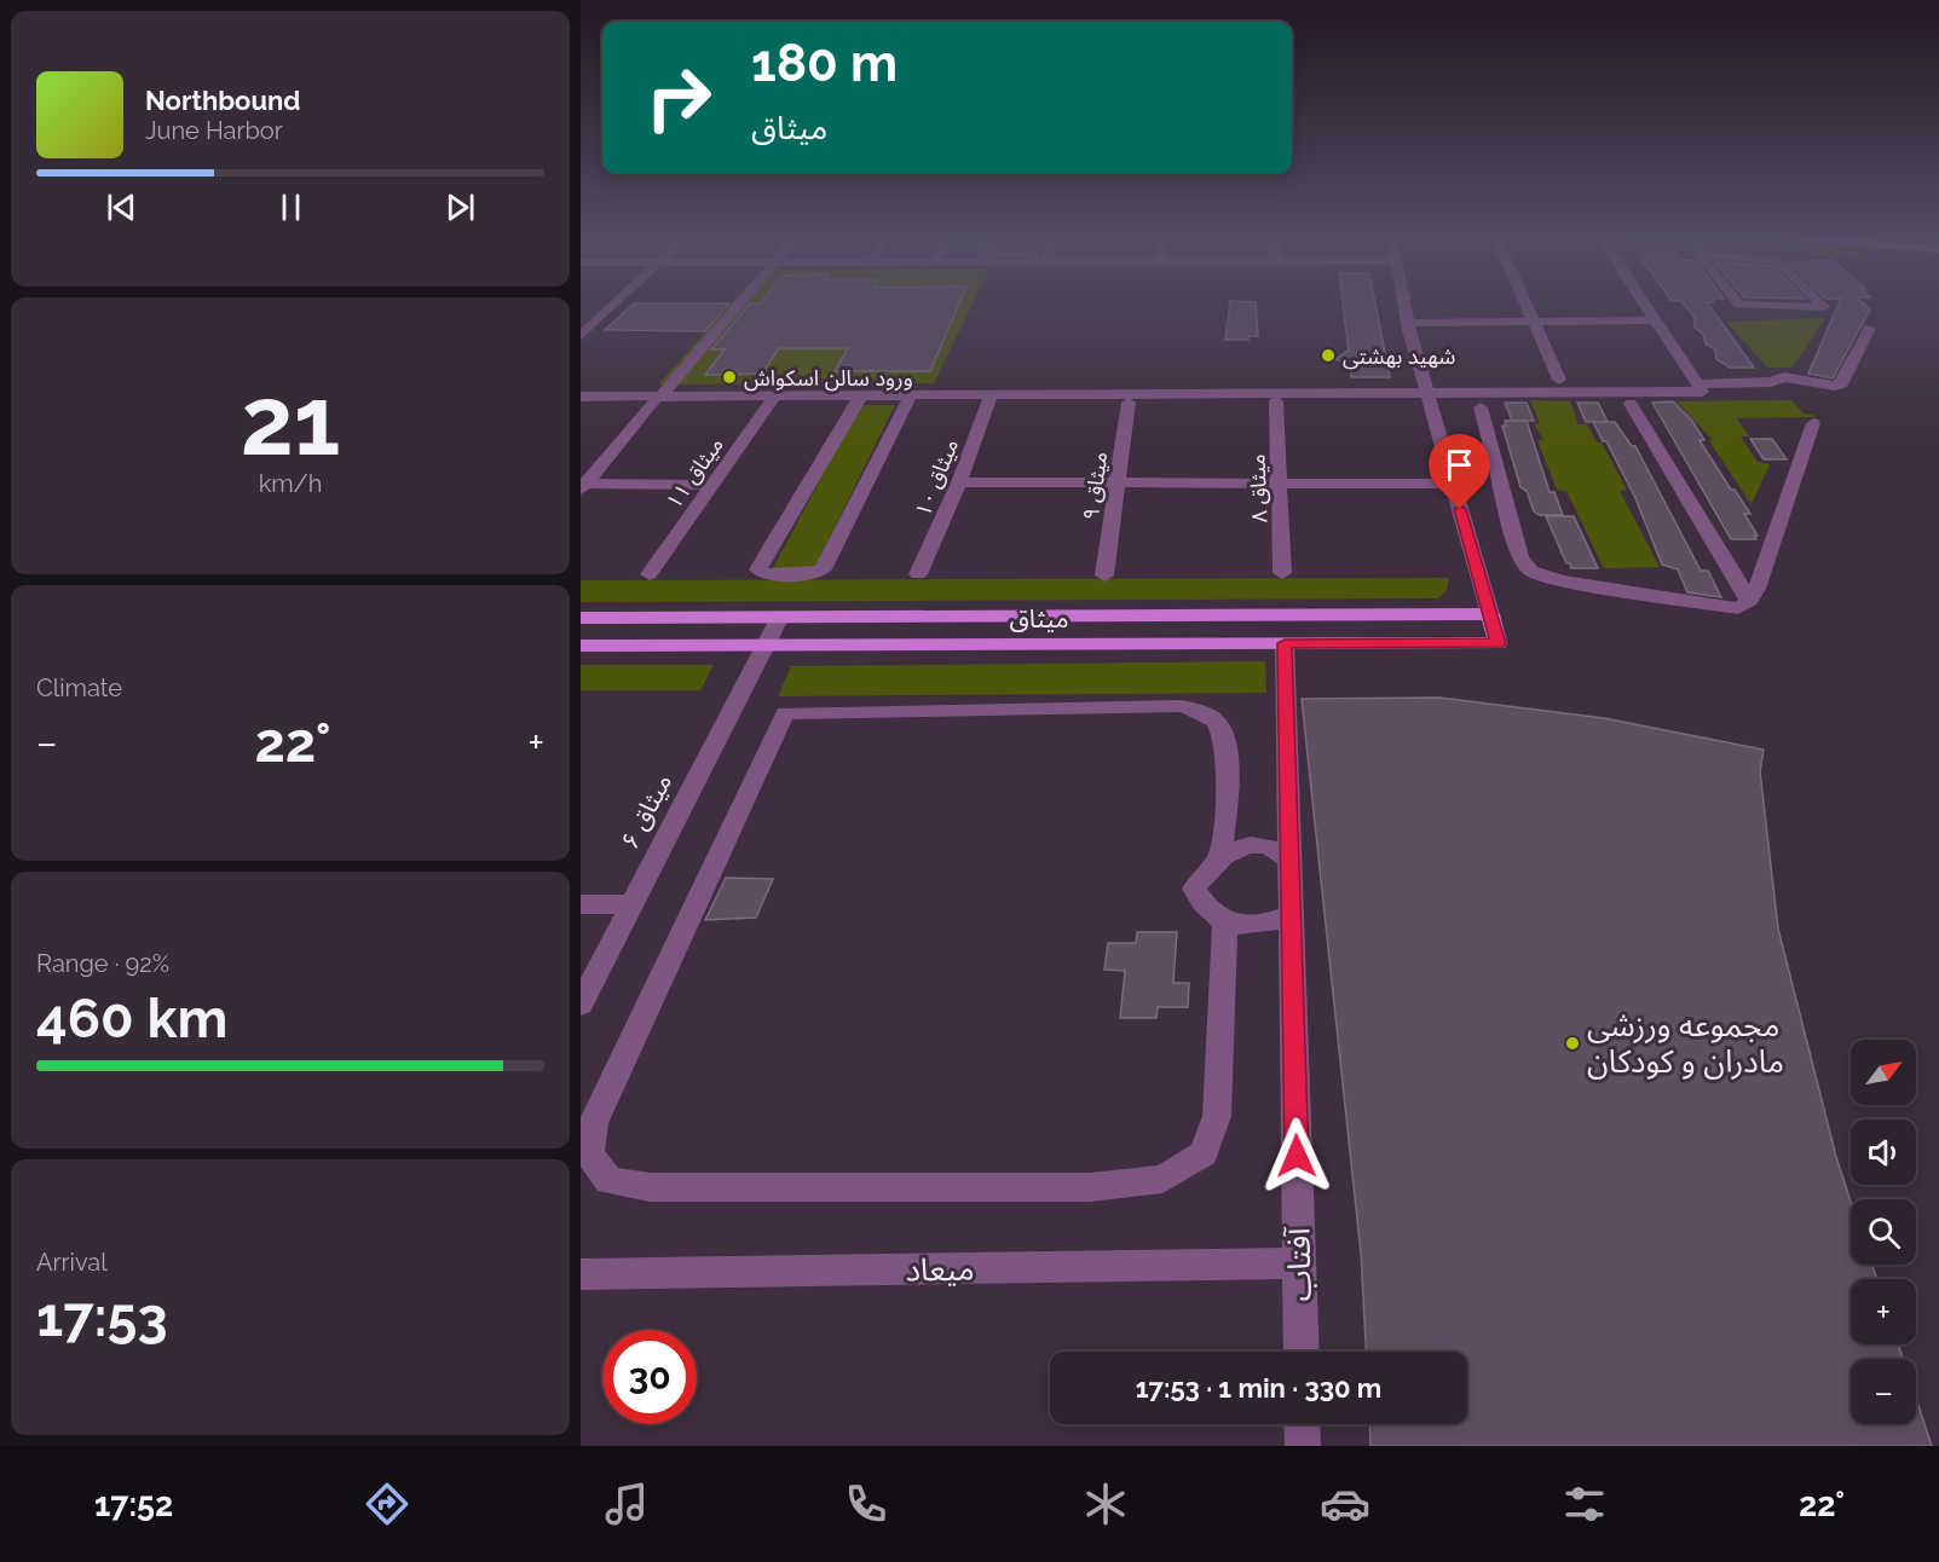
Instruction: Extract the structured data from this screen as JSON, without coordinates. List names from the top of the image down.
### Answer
{
  "streets": {
    "main road": ["میثاق"],
    "street": [
      "میثاق ۱۱",
      "میثاق ۱۰",
      "میثاق ۹",
      "میثاق ۸",
      "میثاق ۶",
      "آفتاب",
      "میعاد"
    ]
  },
  "crossings": [
    ["میثاق", "میثاق ۶"],
    ["میثاق", "آفتاب"],
    ["آفتاب", "میعاد"]
  ],
  "places": ["شهید بهشتی", "ورود سالن اسکواش", "مجموعه ورزشی مادران و کودکان"],
  "north": "top right",
  "page": {
    "turn": ["180 m", "میثاق"],
    "song": ["Northbound", "June Harbor"],
    "tile": [
      ["21", "km/h"],
      "Climate",
      ["Range · 92%", "460 km"],
      ["Arrival", "17:53"]
    ],
    "heat": ["−", "22°", "+"],
    "map_buttons": ["+", "−"],
    "limit": "30",
    "trip": "17:53 · 1 min · 330 m",
    "tabs": ["17:52", "22°"]
  }
}
